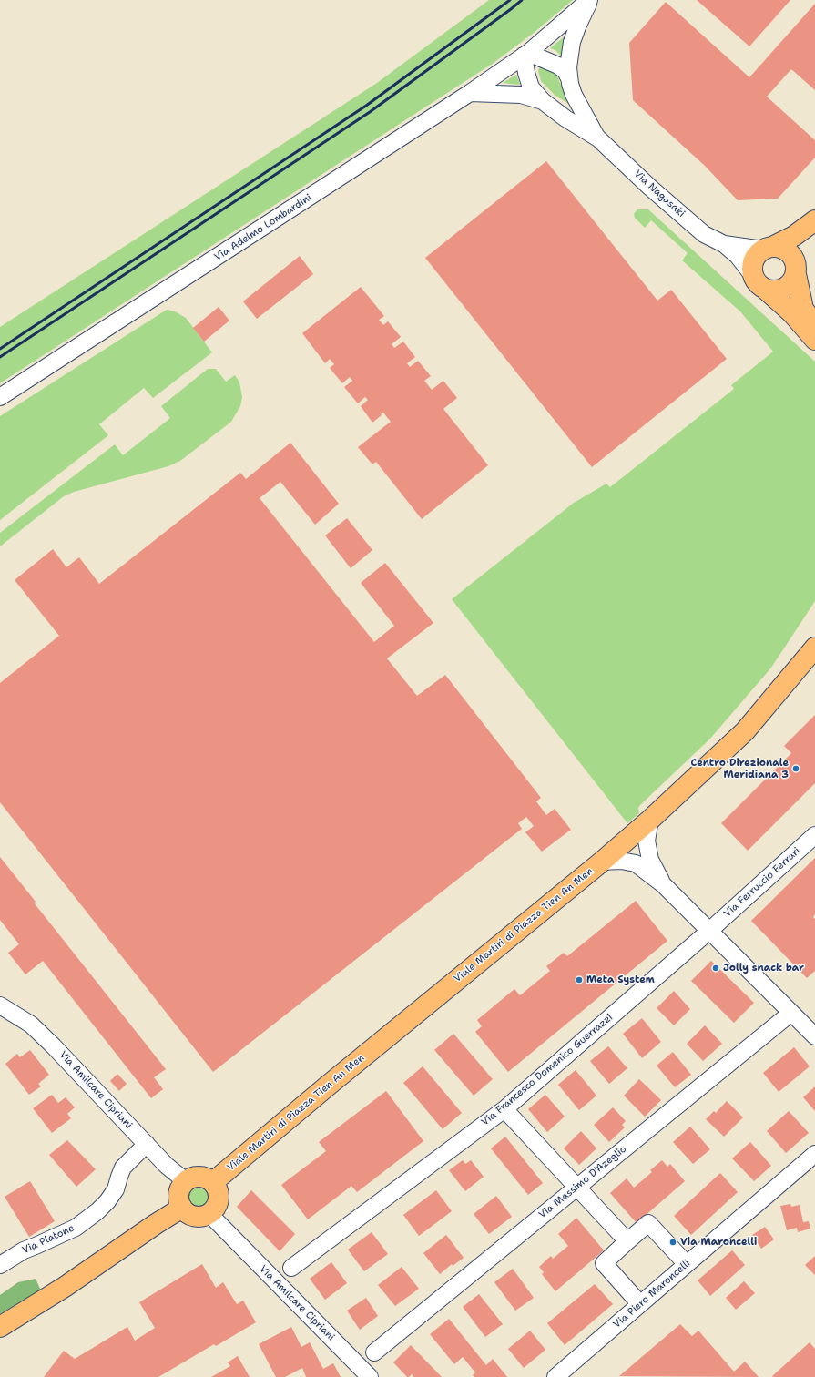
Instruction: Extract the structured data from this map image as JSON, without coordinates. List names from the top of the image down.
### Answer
{
  "streets": {
    "main road": ["Via Nagasaki", "Viale Martiri di Piazza Tien An Men"],
    "street": [
      "Via Adelmo Lombardini",
      "Via Ferruccio Ferrari",
      "Via Francesco Domenico Guerrazzi",
      "Via Amilcare Cipriani",
      "Via Massimo D'Azeglio",
      "Via Platone",
      "Via Piero Maroncelli"
    ]
  },
  "crossings": [
    ["Via Nagasaki", "Via Adelmo Lombardini"],
    ["Via Ferruccio Ferrari", "Via Francesco Domenico Guerrazzi"],
    ["Viale Martiri di Piazza Tien An Men", "Via Amilcare Cipriani"],
    ["Via Amilcare Cipriani", "Via Platone"]
  ],
  "places": [
    "Centro Direzionale Meridiana 3",
    "Jolly snack bar",
    "Meta System",
    "Via Maroncelli"
  ]
}
